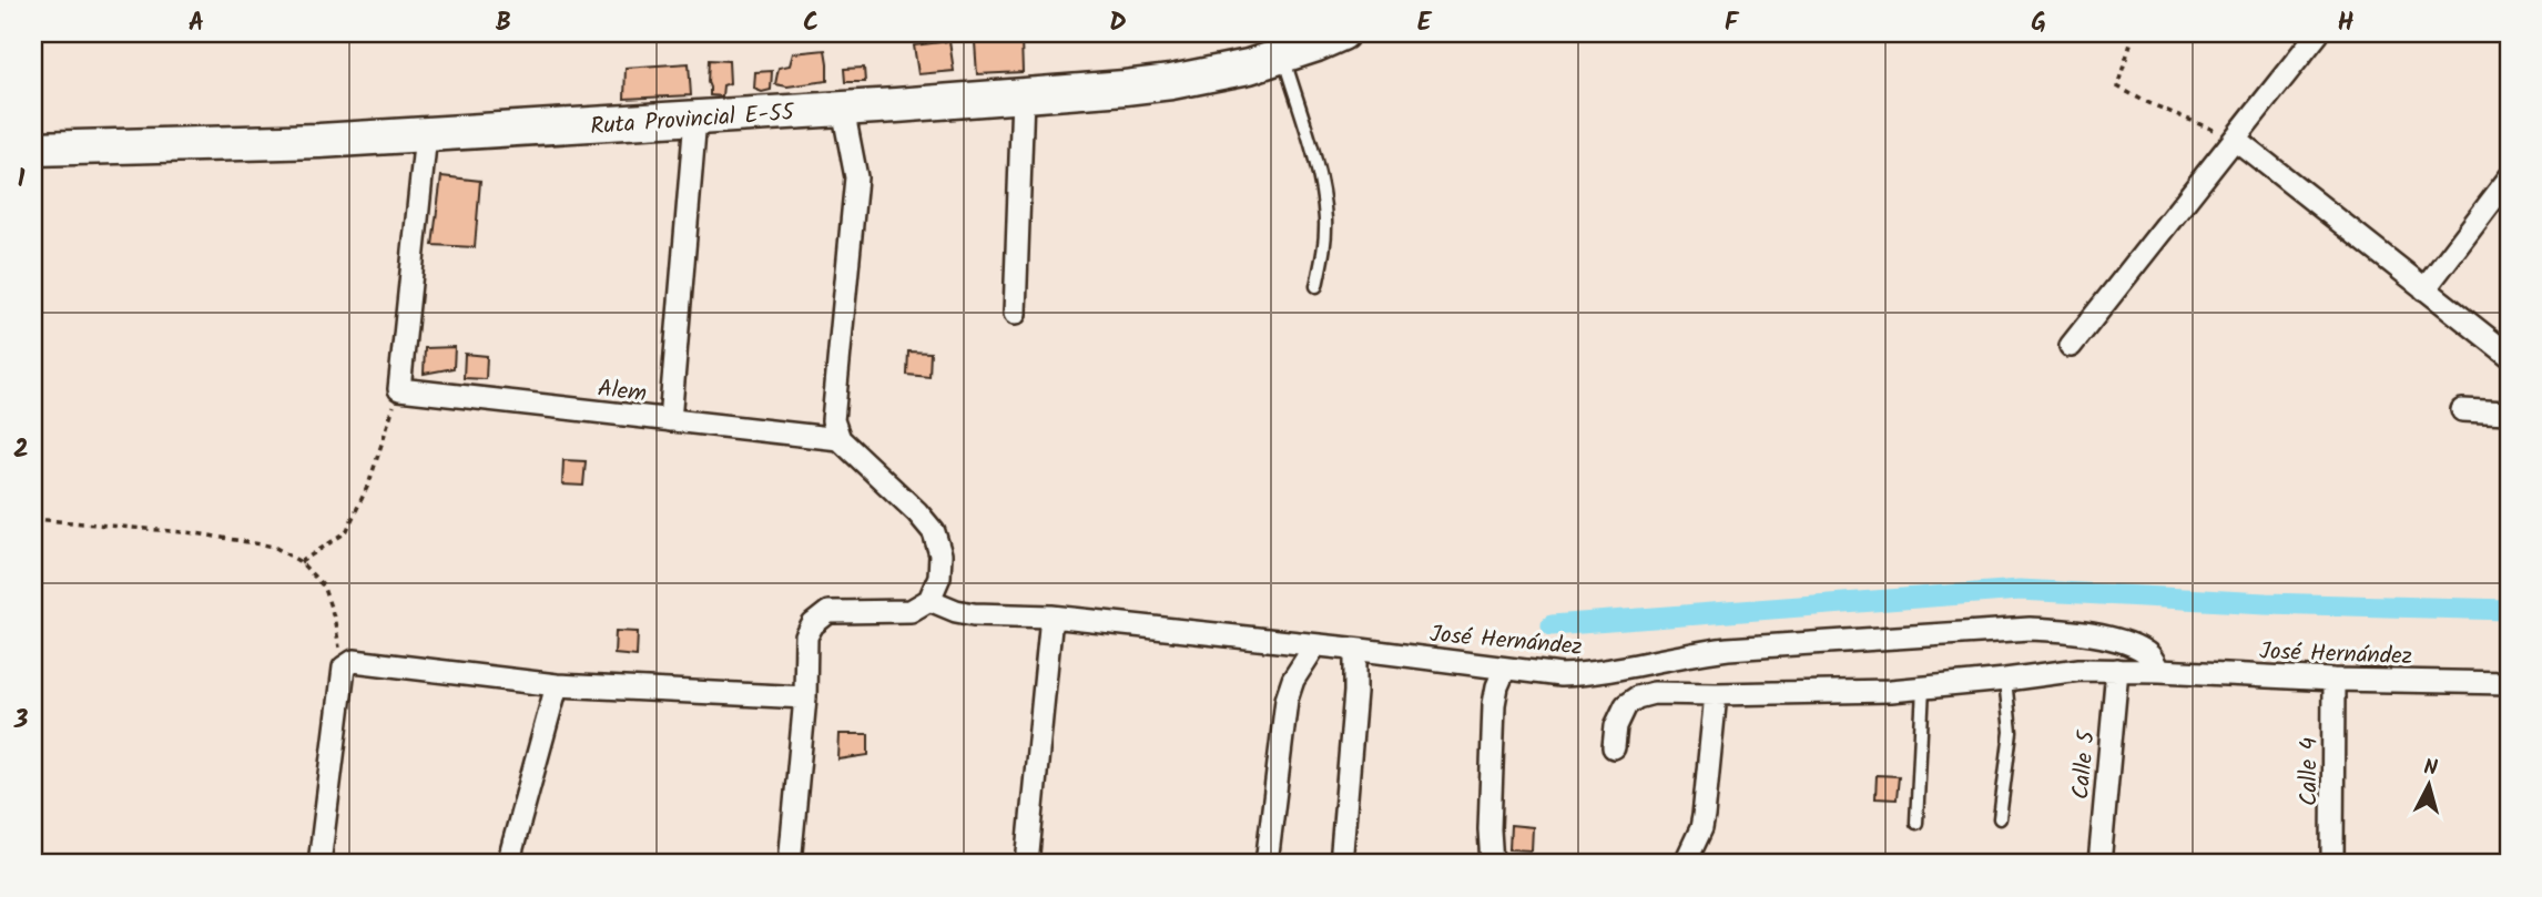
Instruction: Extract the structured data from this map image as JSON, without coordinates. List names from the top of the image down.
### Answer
{
  "streets": {
    "main road": ["Ruta Provincial E-55"],
    "street": [
      "Alem",
      "José Hernández",
      "Calle 5",
      "Calle 4"
    ]
  },
  "crossings": [
    ["José Hernández", "Calle 5"],
    ["José Hernández", "Calle 4"]
  ],
  "north": "top",
  "grid": {
    "columns": [
      "A",
      "B",
      "C",
      "D",
      "E",
      "F",
      "G",
      "H"
    ],
    "rows": ["1", "2", "3"]
  }
}
